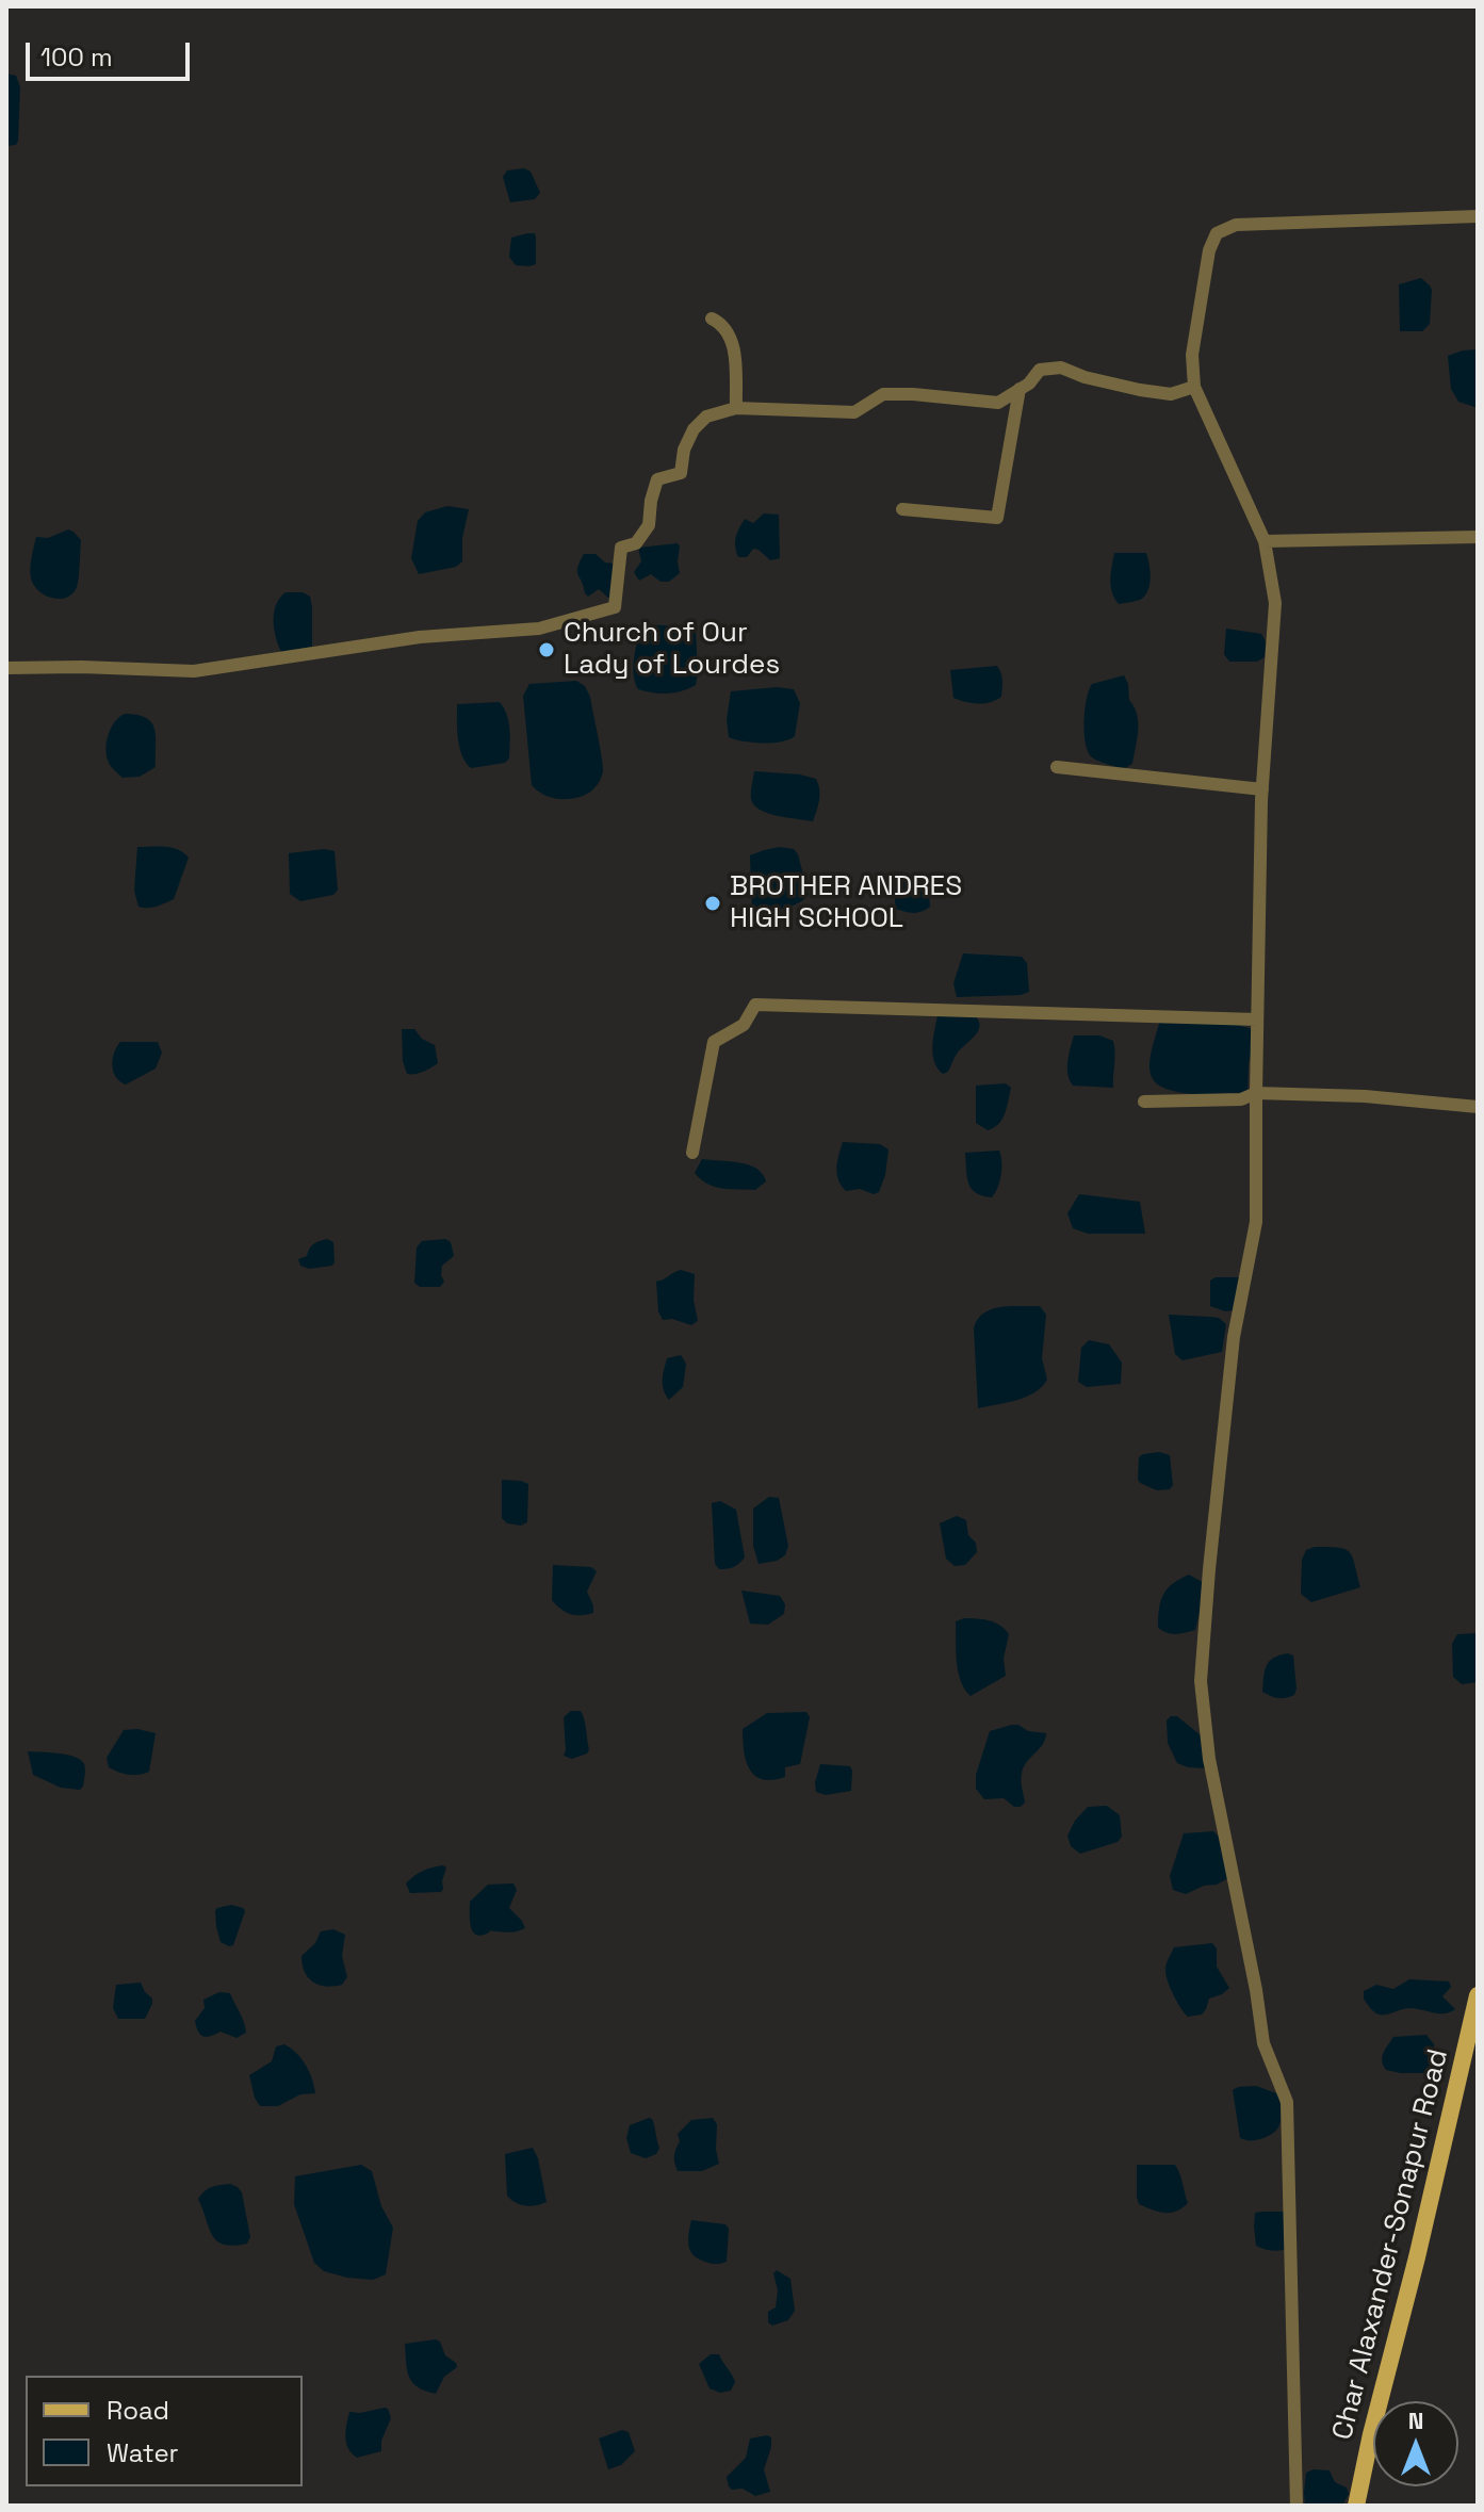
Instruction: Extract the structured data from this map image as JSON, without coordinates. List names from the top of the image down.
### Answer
{
  "streets": {
    "main road": ["Char Alaxander-Sonapur Road"]
  },
  "places": ["Church of Our Lady of Lourdes", "BROTHER ANDRES HIGH SCHOOL"],
  "legend": ["Road", "Water"],
  "scale_bar": "100 m",
  "north": "top"
}
